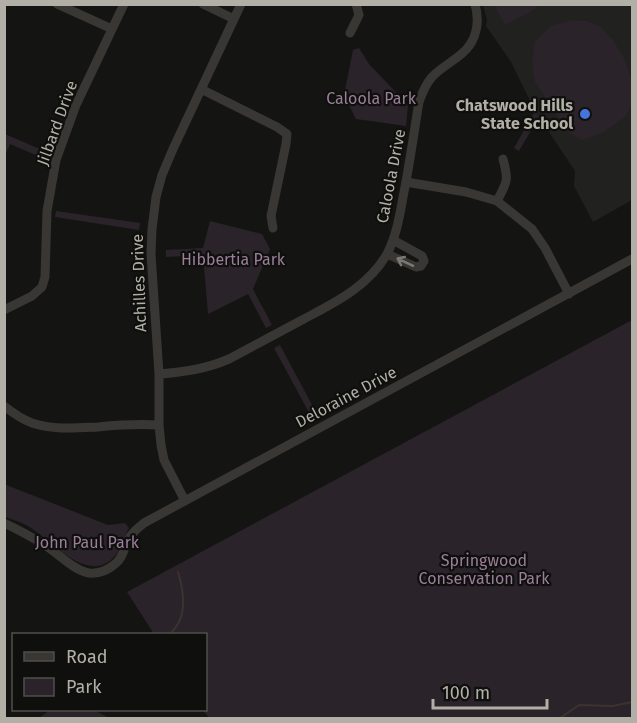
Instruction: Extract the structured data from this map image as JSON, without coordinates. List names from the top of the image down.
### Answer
{
  "streets": {
    "street": [
      "Jilbard Drive",
      "Caloola Drive",
      "Achilles Drive",
      "Deloraine Drive"
    ]
  },
  "crossings": [
    ["Caloola Drive", "Achilles Drive"],
    ["Achilles Drive", "Deloraine Drive"]
  ],
  "parks": [
    "Caloola Park",
    "Hibbertia Park",
    "John Paul Park",
    "Springwood Conservation Park"
  ],
  "places": ["Chatswood Hills State School"],
  "legend": ["Road", "Park"],
  "scale_bar": "100 m"
}
